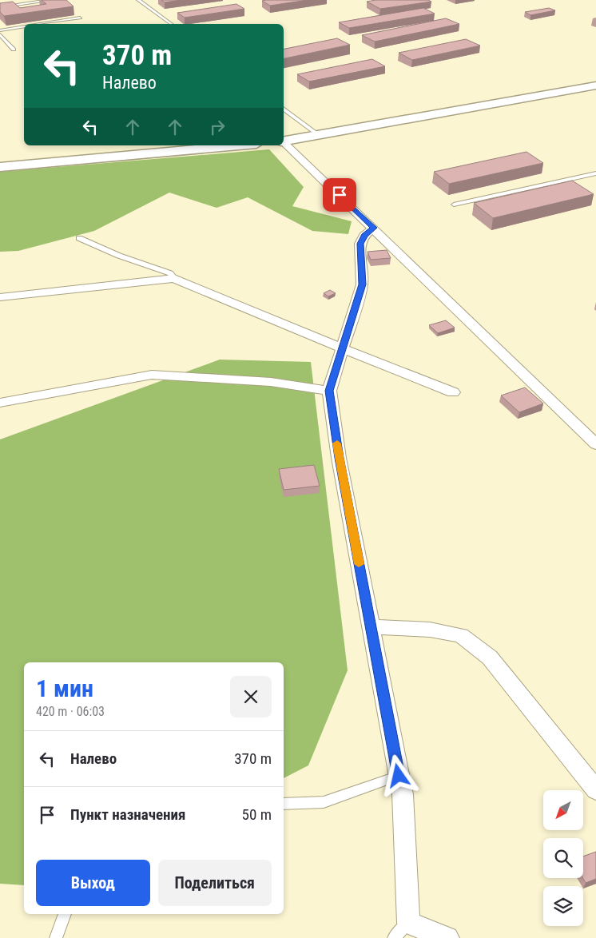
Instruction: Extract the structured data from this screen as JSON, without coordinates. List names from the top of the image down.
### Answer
{
  "north": "bottom left",
  "page": {
    "turn": ["370 m", "Налево"],
    "heading": ["1 мин", "420 m · 06:03"],
    "list": [
      {
        "name": "Налево",
        "value": "370 m"
      },
      {
        "name": "Пункт назначения",
        "value": "50 m"
      }
    ],
    "buttons": ["Выход", "Поделиться"]
  }
}
